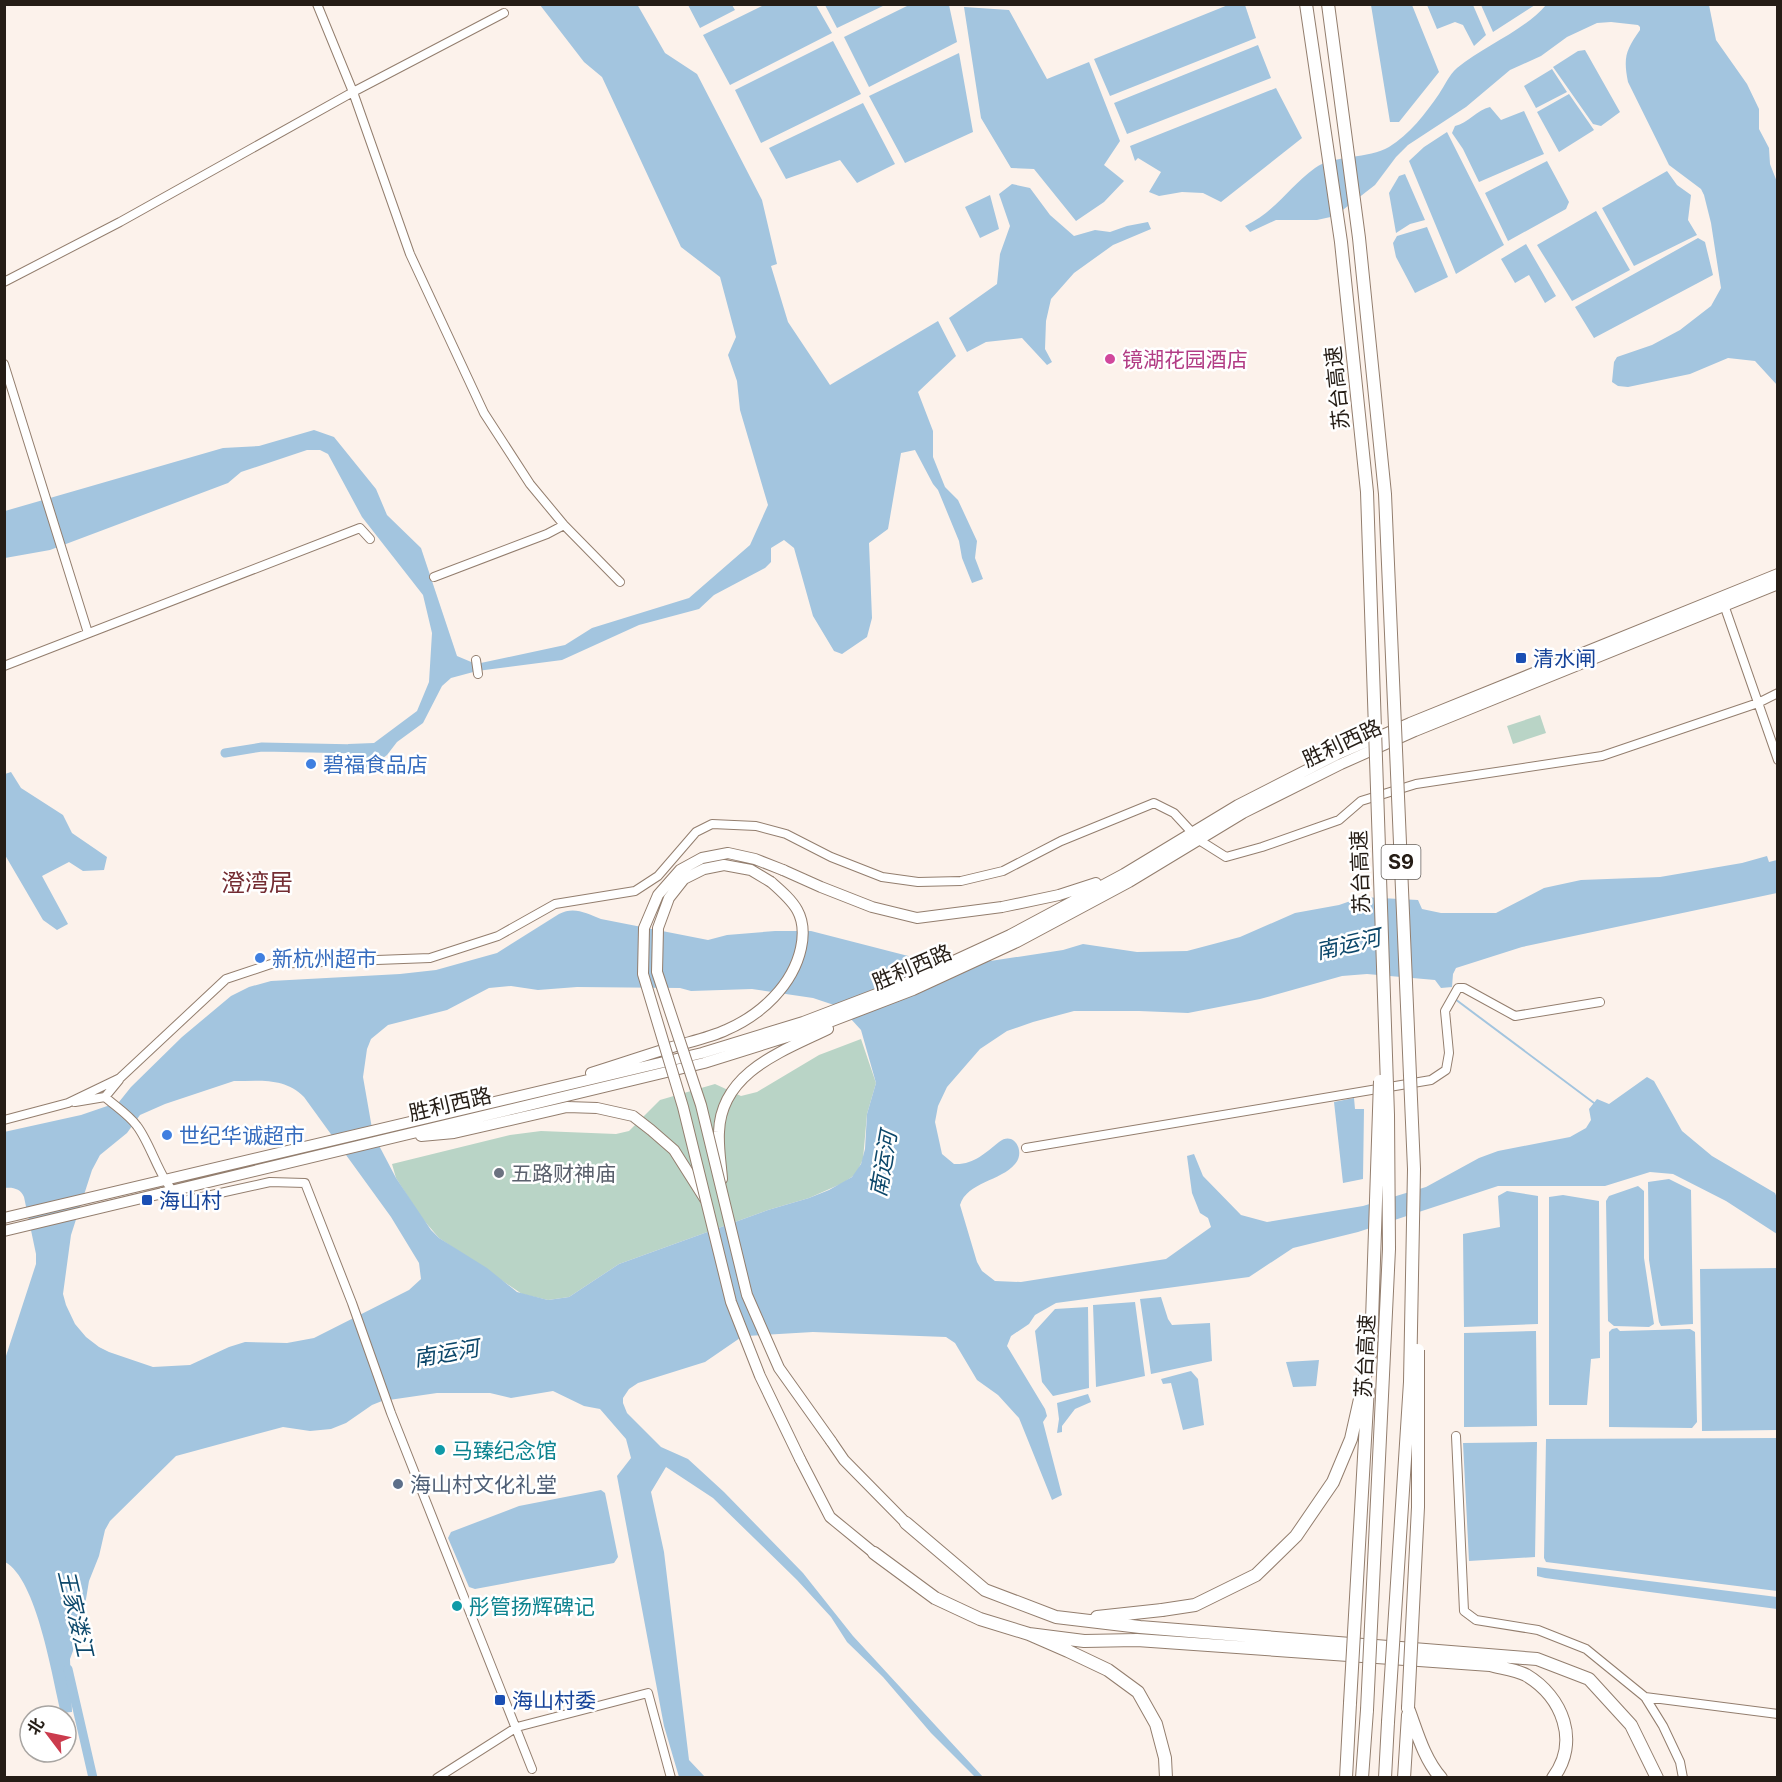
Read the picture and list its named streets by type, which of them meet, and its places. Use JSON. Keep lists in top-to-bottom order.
{
  "streets": {
    "highway": ["苏台高速", "S9"],
    "main road": ["胜利西路"]
  },
  "districts": ["澄湾居"],
  "water": ["南运河", "王家溇江"],
  "places": {
    "other": [
      "镜湖花园酒店",
      "碧福食品店",
      "新杭州超市",
      "世纪华诚超市",
      "五路财神庙",
      "马臻纪念馆",
      "海山村文化礼堂",
      "彤管扬辉碑记"
    ],
    "transit": ["清水闸", "海山村", "海山村委"]
  },
  "north": "top left"
}
